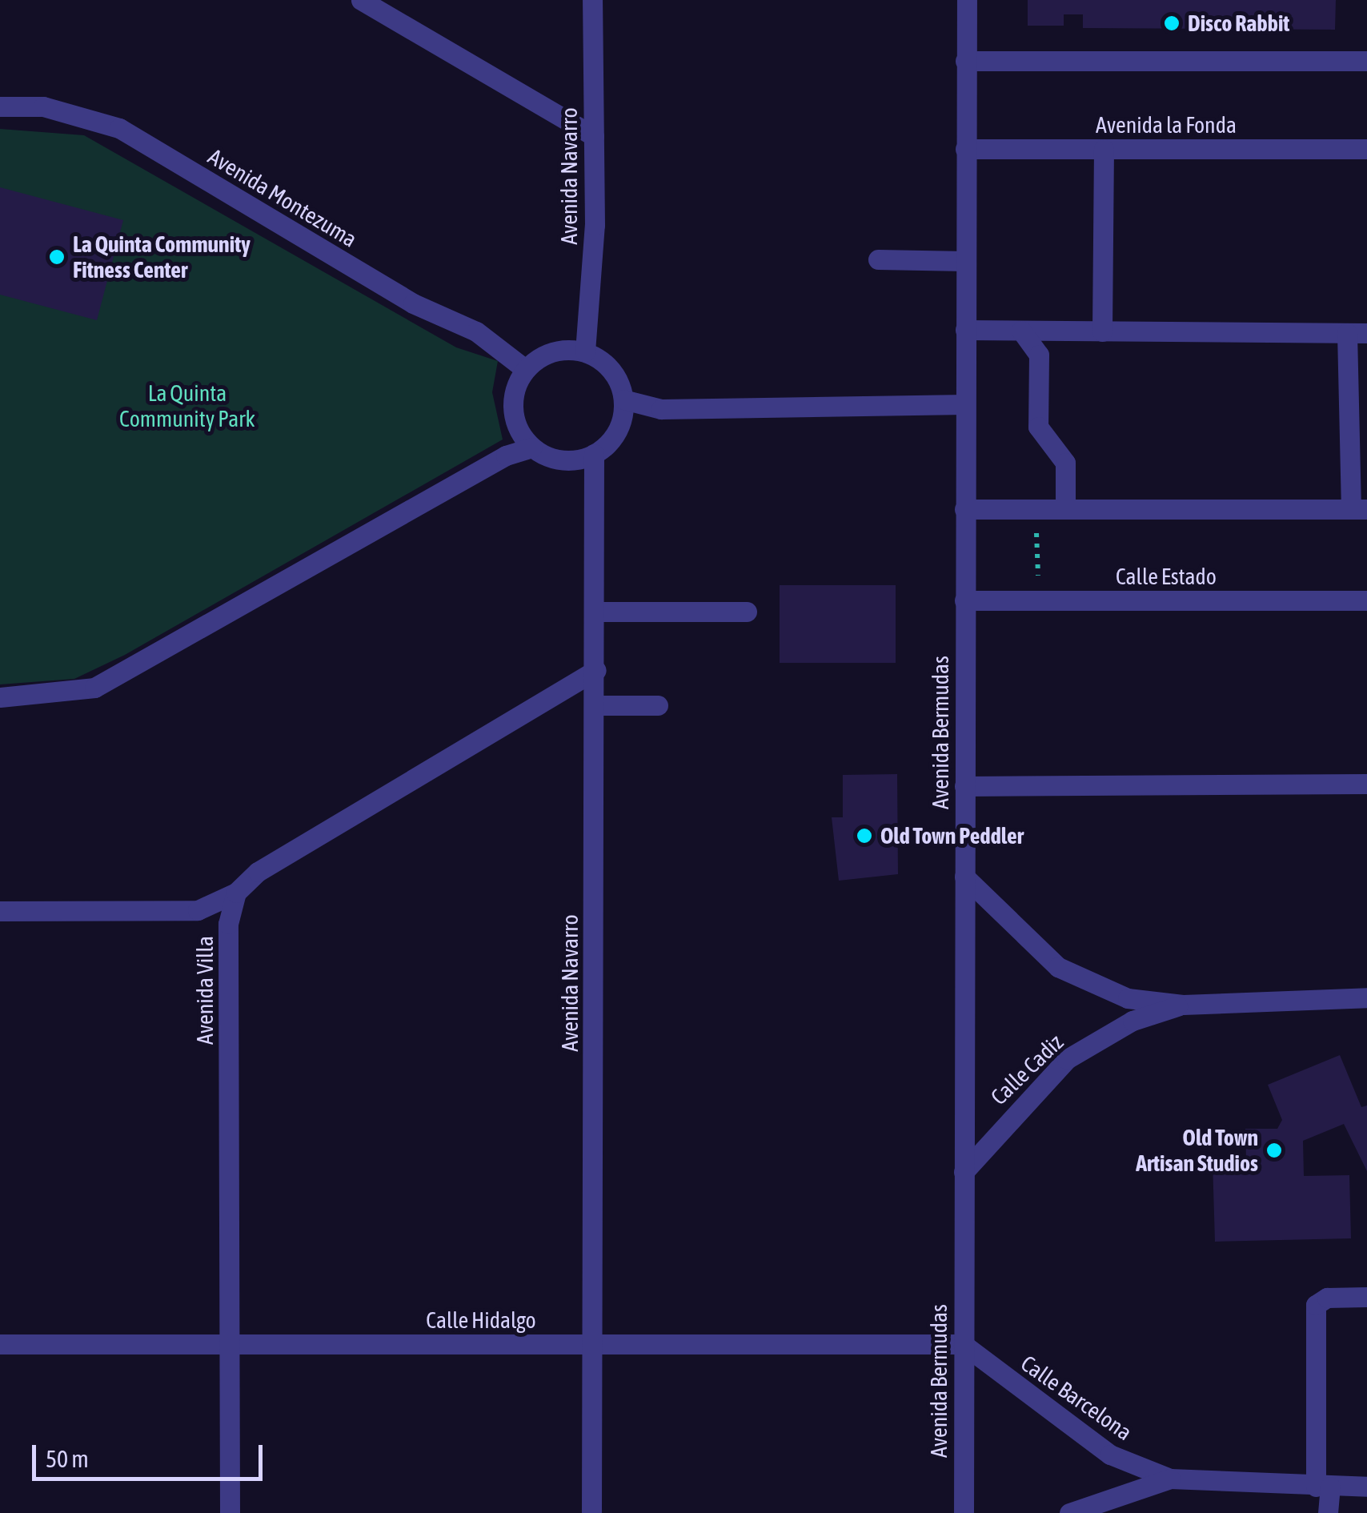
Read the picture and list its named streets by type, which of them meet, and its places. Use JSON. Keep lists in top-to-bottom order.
{
  "streets": {
    "street": [
      "Avenida la Fonda",
      "Avenida Navarro",
      "Avenida Montezuma",
      "Calle Estado",
      "Avenida Bermudas",
      "Avenida Villa",
      "Calle Cadiz",
      "Calle Hidalgo",
      "Calle Barcelona"
    ]
  },
  "crossings": [
    ["Avenida la Fonda", "Avenida Bermudas"],
    ["Avenida Navarro", "Avenida Montezuma"],
    ["Avenida Navarro", "Calle Hidalgo"],
    ["Calle Estado", "Avenida Bermudas"],
    ["Avenida Bermudas", "Calle Cadiz"],
    ["Avenida Bermudas", "Calle Hidalgo"],
    ["Avenida Bermudas", "Calle Barcelona"],
    ["Avenida Villa", "Calle Hidalgo"],
    ["Calle Hidalgo", "Calle Barcelona"]
  ],
  "parks": ["La Quinta Community Park"],
  "places": [
    "Disco Rabbit",
    "La Quinta Community Fitness Center",
    "Old Town Peddler",
    "Old Town Artisan Studios"
  ],
  "scale_bar": "50 m"
}
